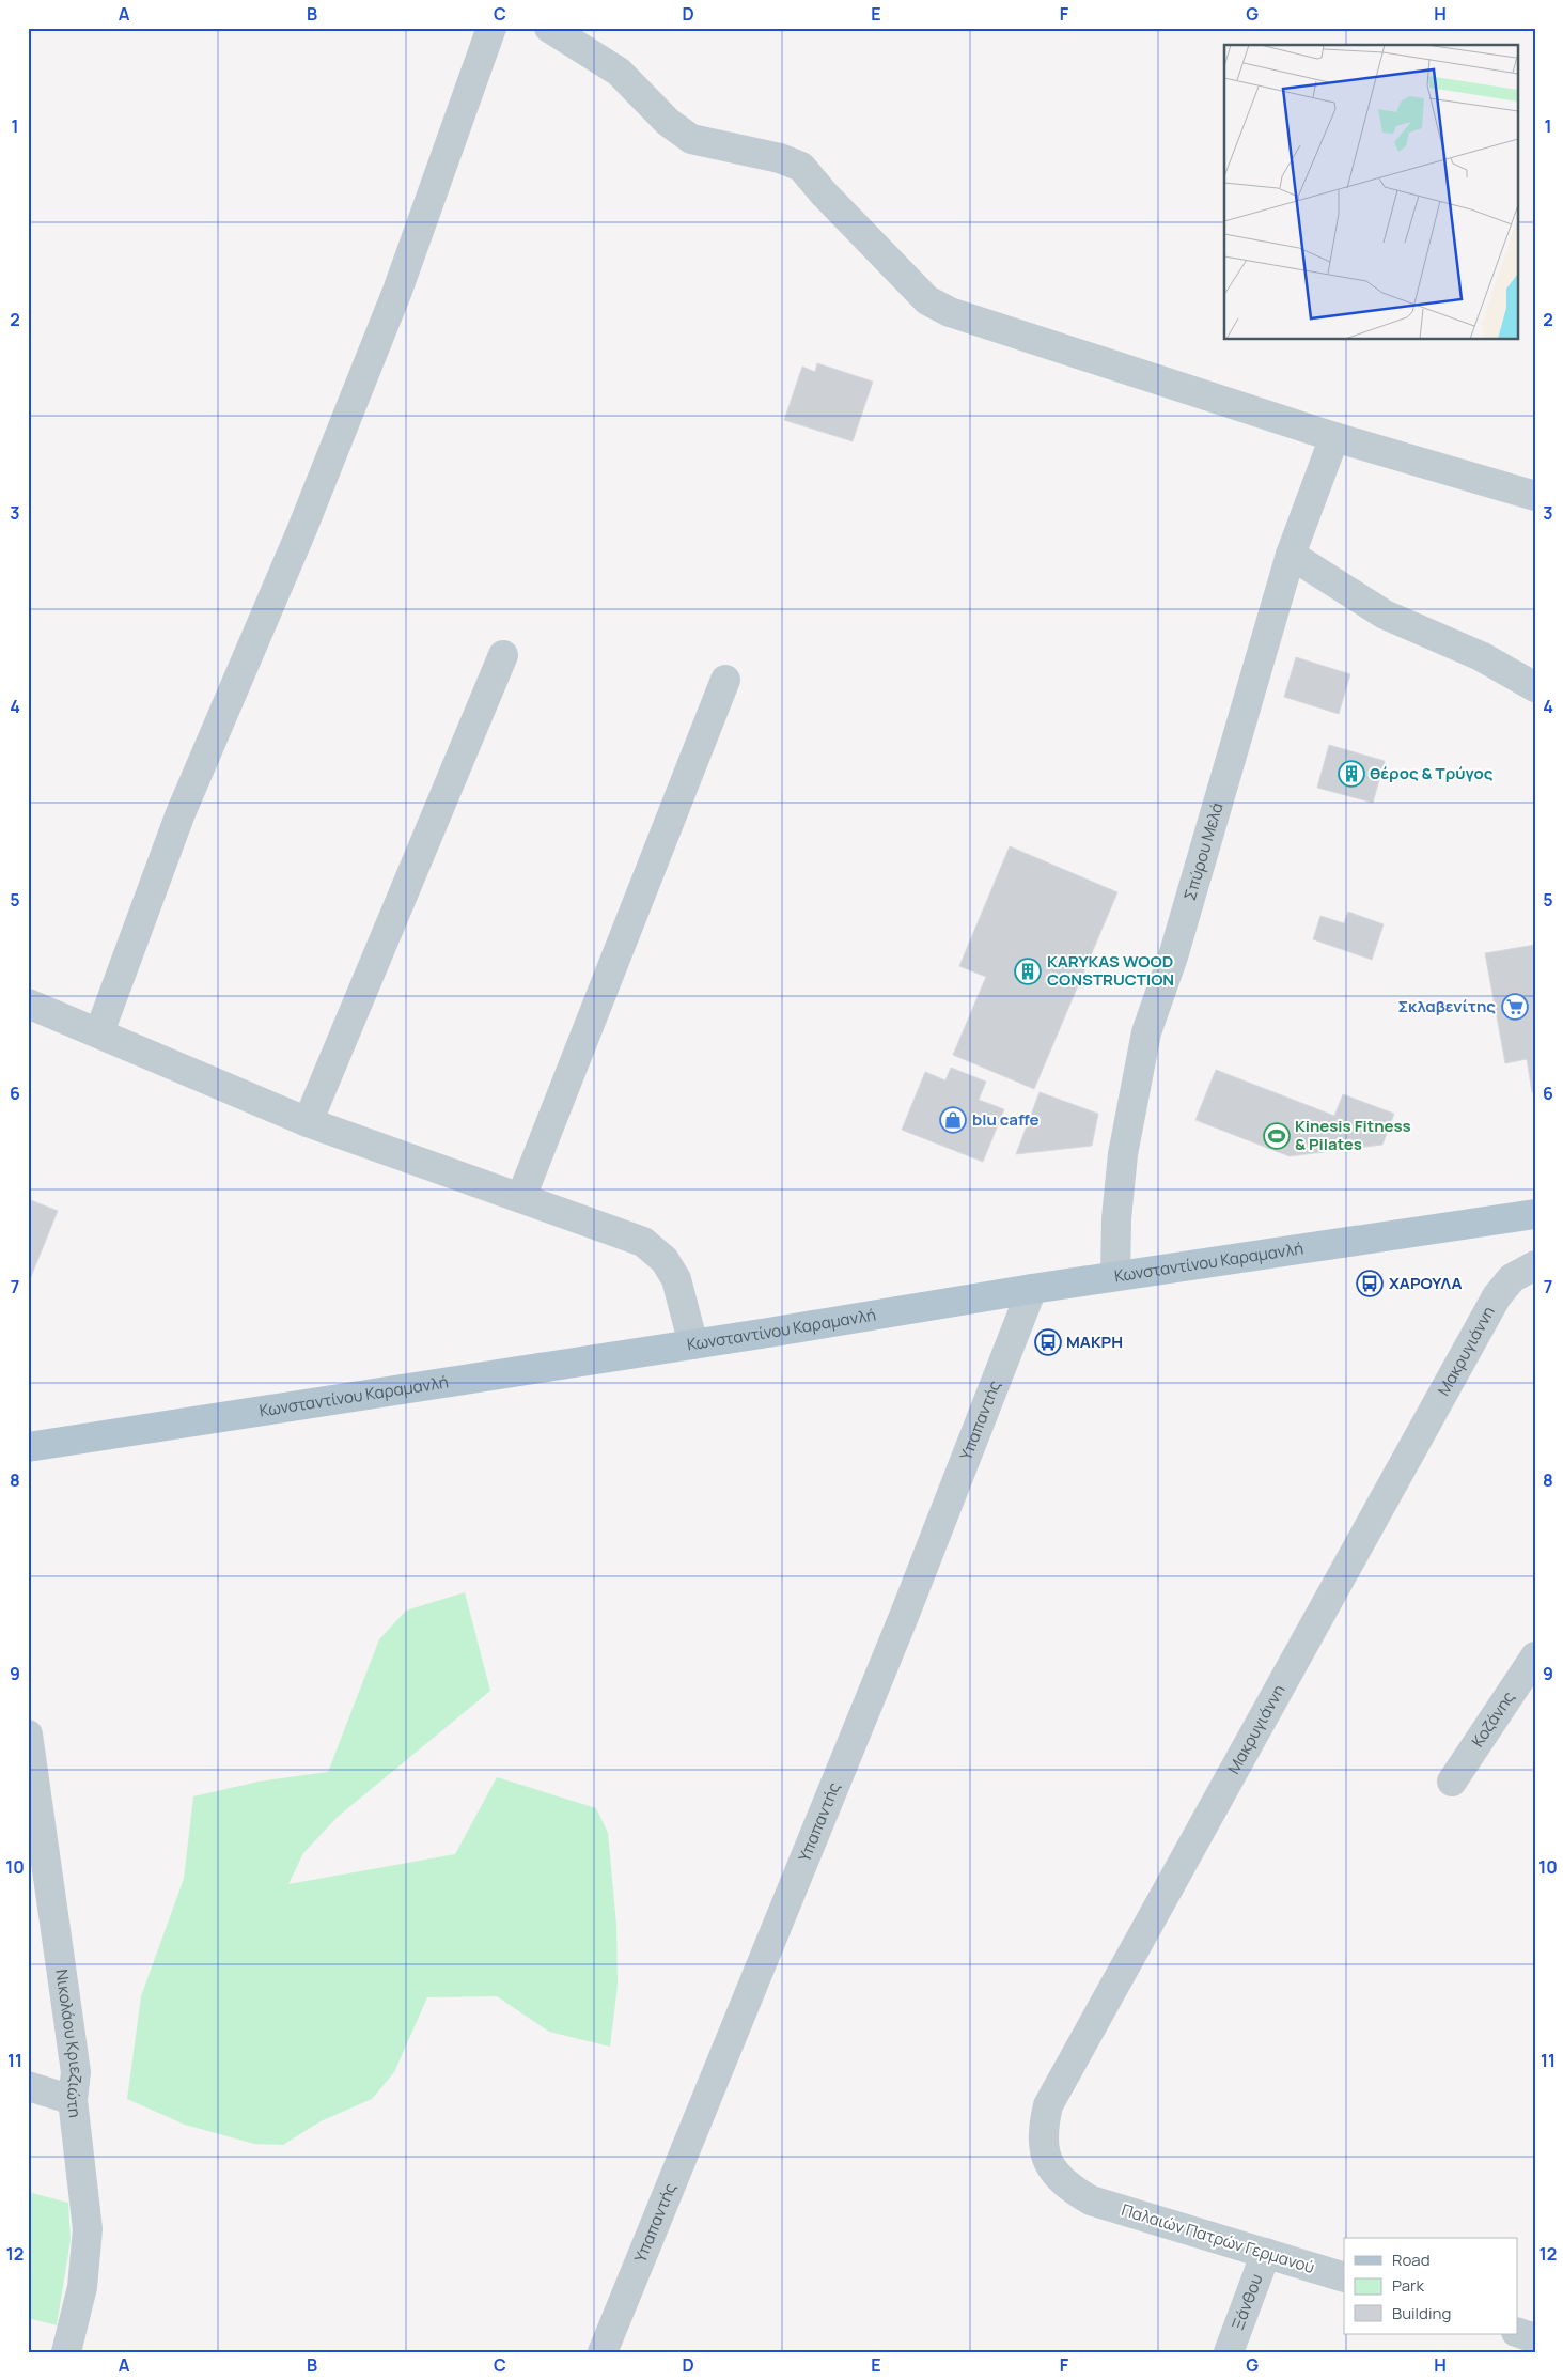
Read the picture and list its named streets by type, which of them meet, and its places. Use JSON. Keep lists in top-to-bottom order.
{
  "streets": {
    "main road": ["Κωνσταντίνου Καραμανλή"],
    "street": [
      "Σπύρου Μελά",
      "Μακρυγιάννη",
      "Υπαπαντής",
      "Κοζάνης",
      "Νικολάου Κριεζιώτη",
      "Παλαιών Πατρών Γερμανού",
      "Ξάνθου"
    ]
  },
  "crossings": [
    ["Σπύρου Μελά", "Κωνσταντίνου Καραμανλή"],
    ["Κωνσταντίνου Καραμανλή", "Υπαπαντής"],
    ["Μακρυγιάννη", "Παλαιών Πατρών Γερμανού"],
    ["Παλαιών Πατρών Γερμανού", "Ξάνθου"]
  ],
  "places": {
    "building": ["θέρος & Τρύγος", "KARYKAS WOOD CONSTRUCTION"],
    "supermarket": ["Σκλαβενίτης"],
    "shop": ["blu caffe"],
    "sports": ["Kinesis Fitness & Pilates"],
    "bus stop": ["ΧΑΡΟΥΛΑ", "ΜΑΚΡΗ"]
  },
  "legend": ["Road", "Park", "Building"],
  "grid": {
    "columns": [
      "A",
      "B",
      "C",
      "D",
      "E",
      "F",
      "G",
      "H"
    ],
    "rows": [
      "1",
      "2",
      "3",
      "4",
      "5",
      "6",
      "7",
      "8",
      "9",
      "10",
      "11",
      "12"
    ]
  }
}
